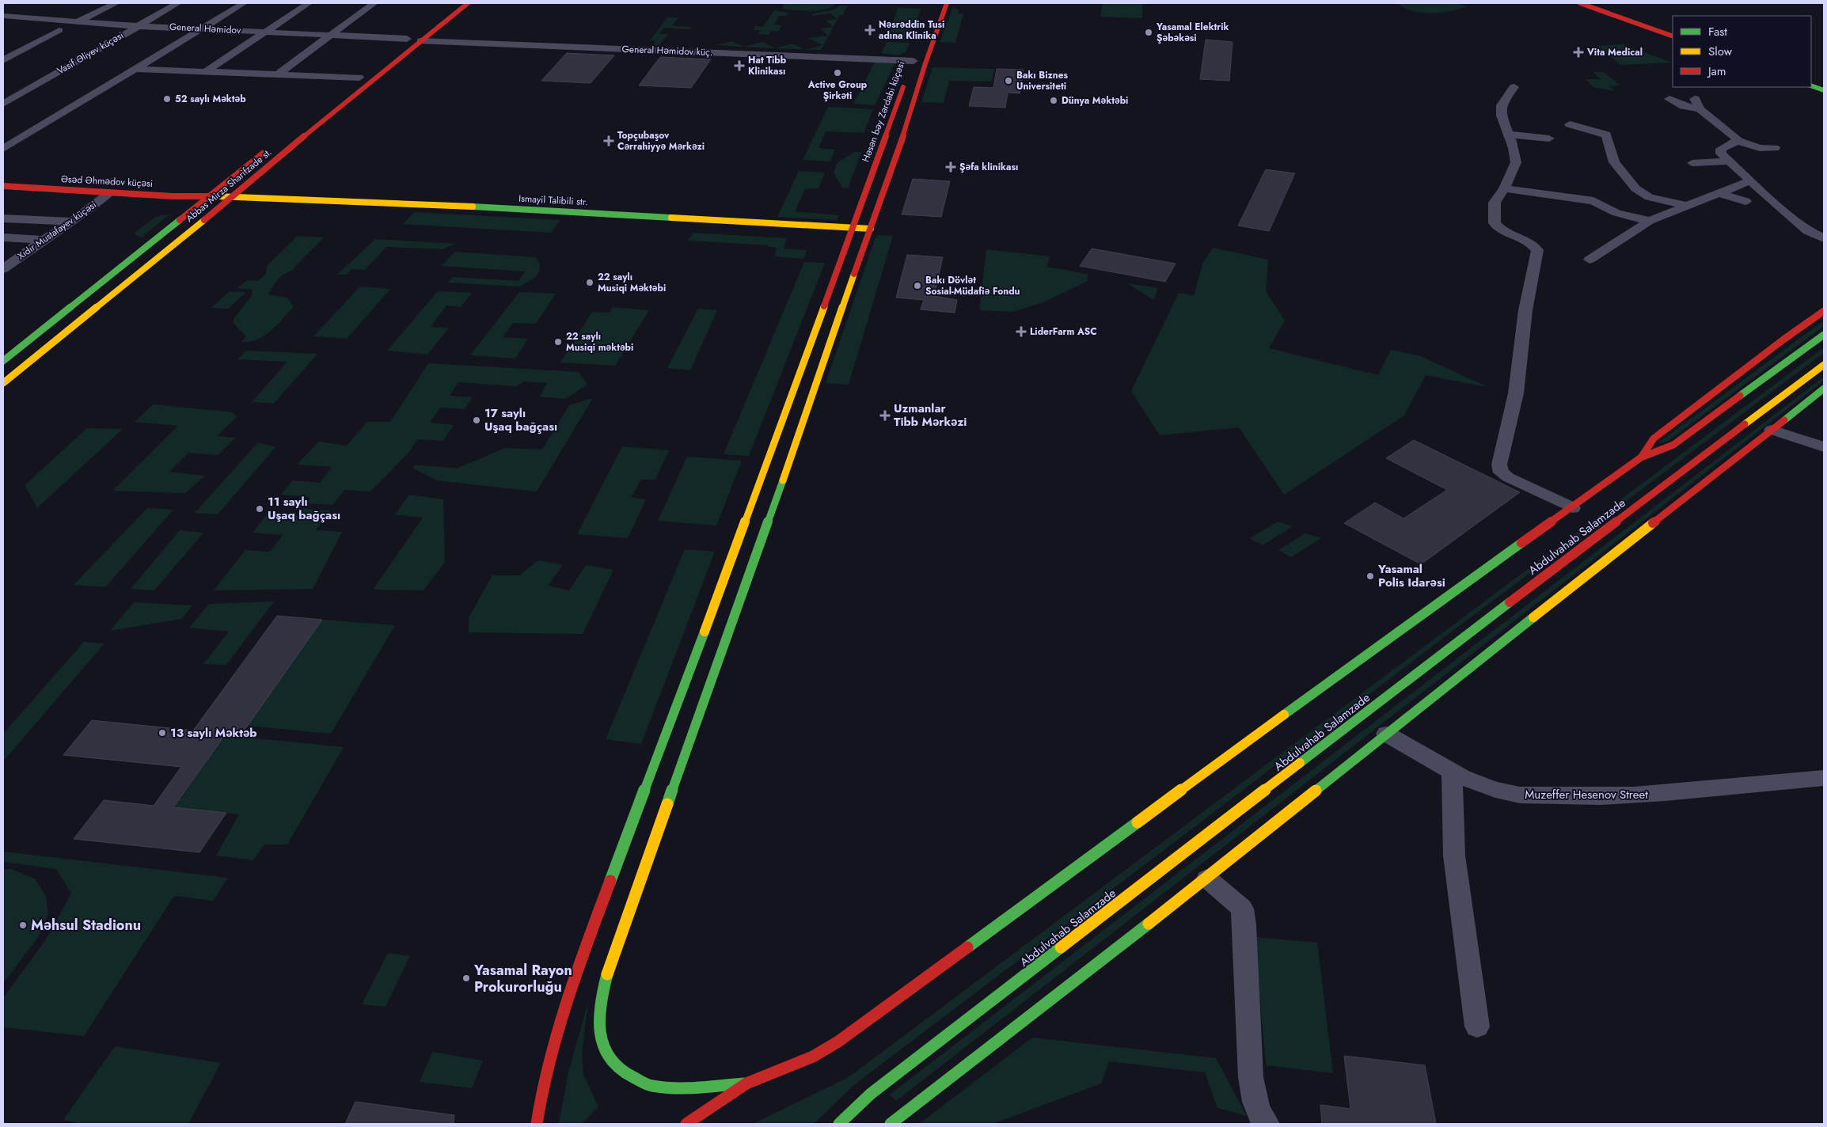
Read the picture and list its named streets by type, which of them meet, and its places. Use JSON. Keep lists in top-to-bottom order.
{
  "streets": {
    "main road": [
      "Həsən bəy Zərdabi küçəsi",
      "Əsəd Əhmədov küçəsi",
      "Abbas Mirza Sharifzade st.",
      "Ismayil Talibili str.",
      "Abdulvahab Salamzade"
    ],
    "street": [
      "General Həmidov",
      "General Həmidov küç.",
      "Vasif Əliyev küçəsi",
      "Xıdır Mustafayev küçəsi",
      "Muzеffеr Hеsеnov Street"
    ]
  },
  "crossings": [
    ["General Həmidov", "Vasif Əliyev küçəsi"],
    ["General Həmidov küç.", "Həsən bəy Zərdabi küçəsi"],
    ["General Həmidov küç.", "Abbas Mirza Sharifzade st."],
    ["Həsən bəy Zərdabi küçəsi", "Ismayil Talibili str."],
    ["Əsəd Əhmədov küçəsi", "Abbas Mirza Sharifzade st."],
    ["Əsəd Əhmədov küçəsi", "Ismayil Talibili str."],
    ["Əsəd Əhmədov küçəsi", "Xıdır Mustafayev küçəsi"],
    ["Abbas Mirza Sharifzade st.", "Ismayil Talibili str."]
  ],
  "places": {
    "health": [
      "Nəsrəddin Tusi adına Klinika",
      "Vita Medical",
      "Hat Tibb Klinikası",
      "Topçubaşov Cərrahiyyə Mərkəzi",
      "Şəfa klinikası",
      "LiderFarm ASC",
      "Uzmanlar Tibb Mərkəzi"
    ],
    "other": [
      "Yasamal Elektrik Şəbəkəsi",
      "Active Group Şirkəti",
      "Bakı Biznes Universiteti",
      "52 saylı Məktəb",
      "Dünya Məktəbi",
      "22 saylı Musiqi Məktəbi",
      "Bakı Dövlət Sosial-Müdafiə Fondu",
      "22 saylı Musiqi məktəbi",
      "17 saylı Uşaq bağçası",
      "11 saylı Uşaq bağçası",
      "Yasamal Polis Idarəsi",
      "13 saylı Məktəb",
      "Məhsul Stadionu",
      "Yasamal Rayon Prokurorluğu"
    ]
  },
  "legend": ["Fast", "Slow", "Jam"]
}
